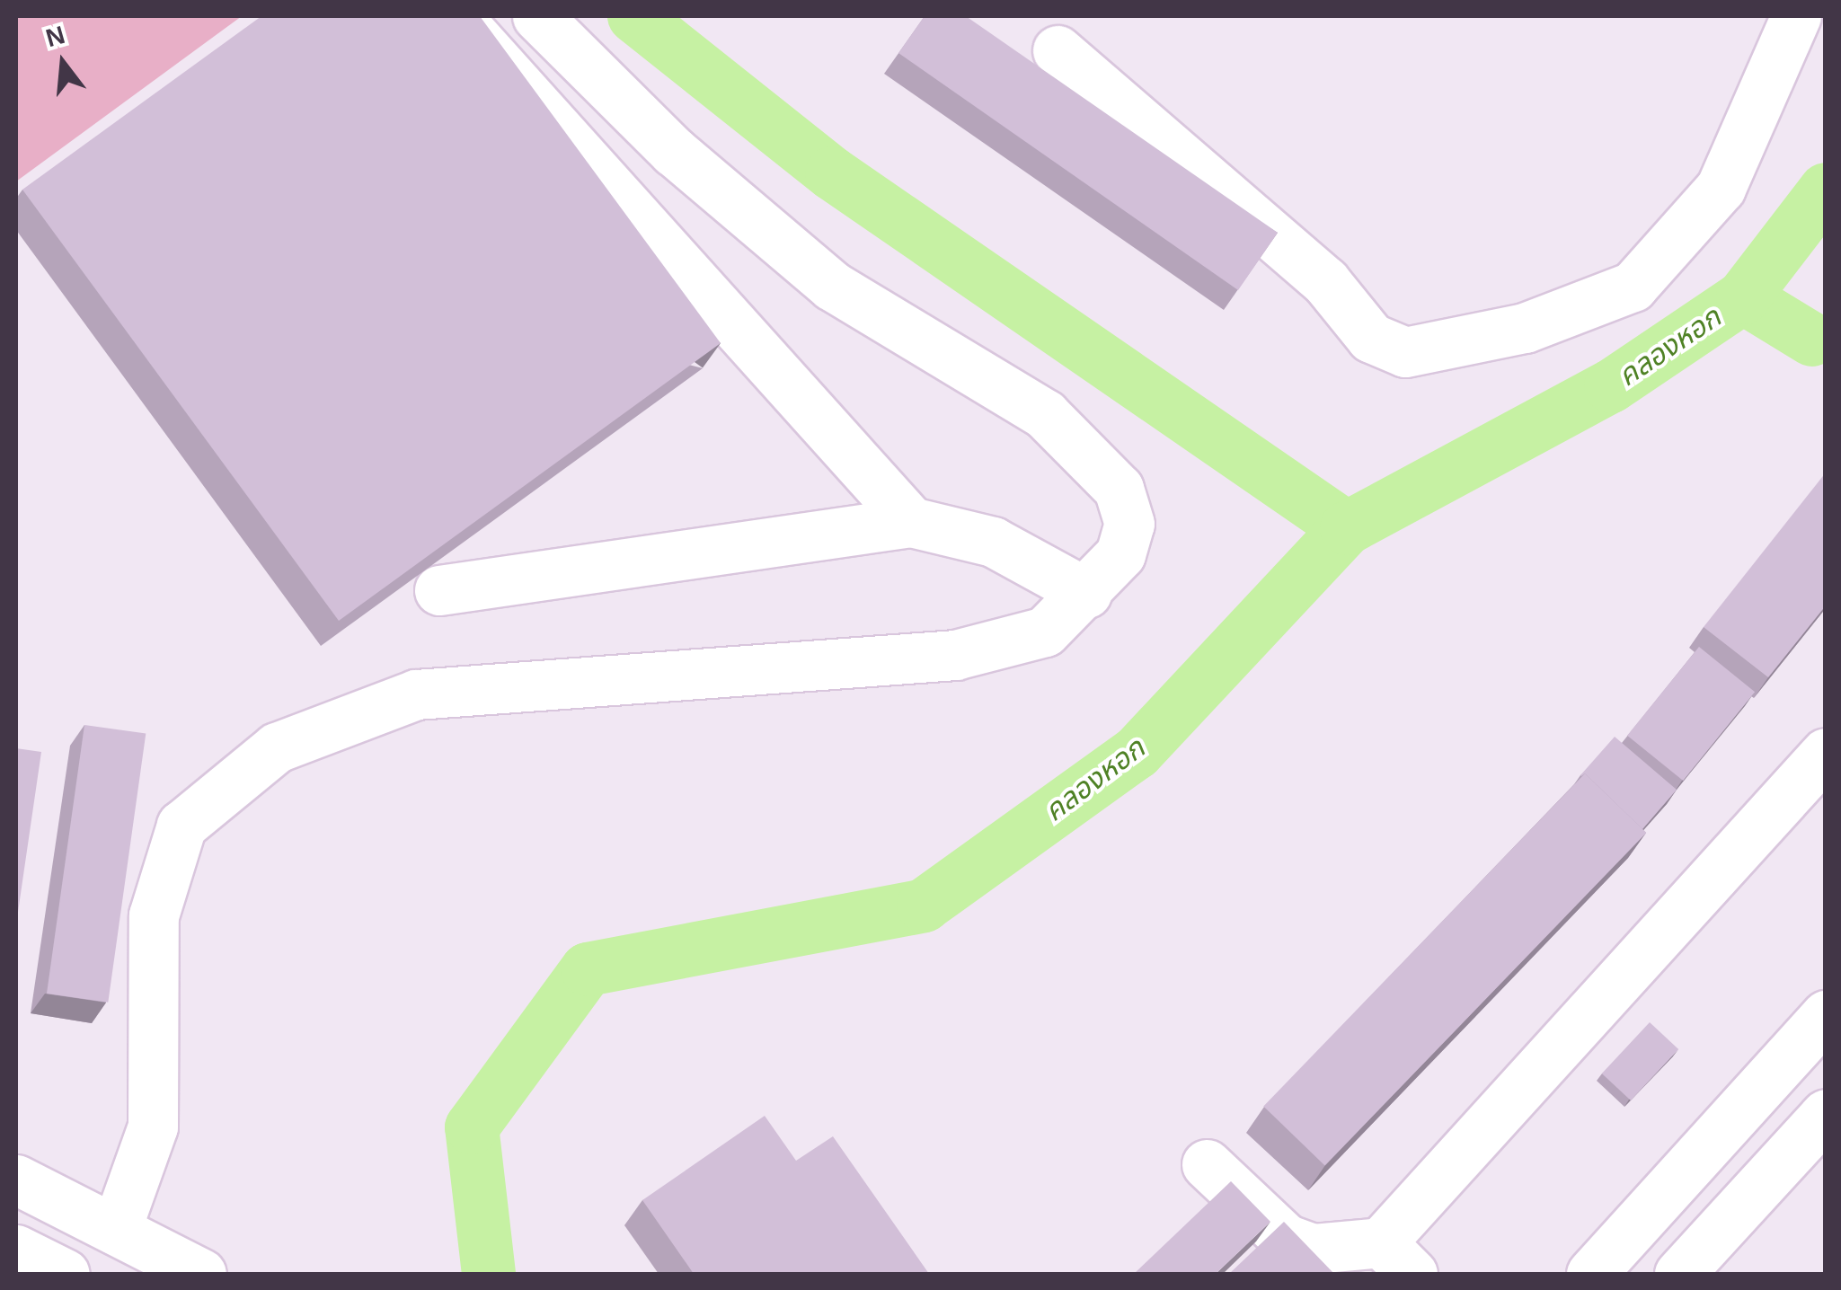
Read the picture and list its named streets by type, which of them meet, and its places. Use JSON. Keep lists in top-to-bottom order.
{
  "water": ["คลองหอก"],
  "north": "top"
}
